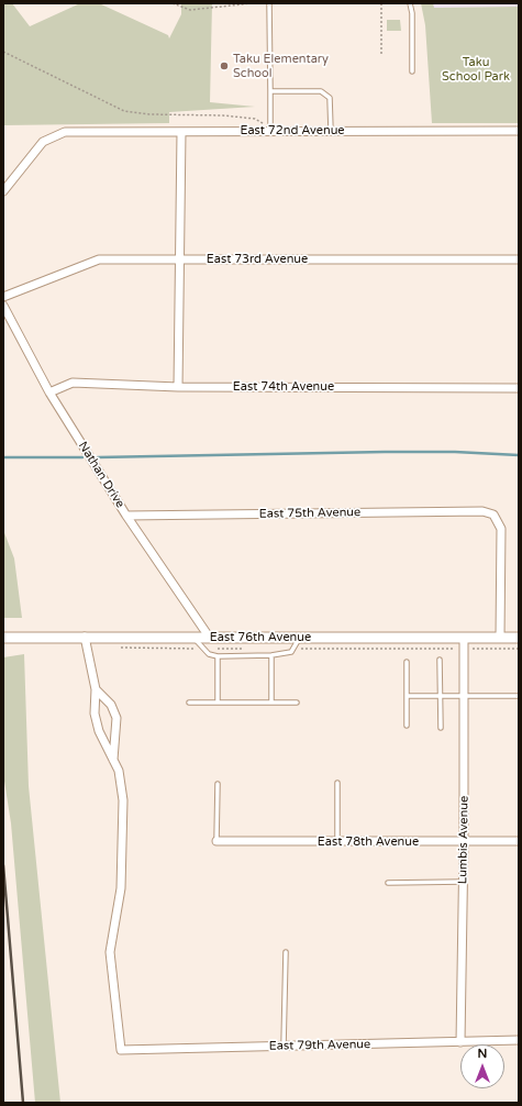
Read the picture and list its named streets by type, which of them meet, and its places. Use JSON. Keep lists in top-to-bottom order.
{
  "streets": {
    "street": [
      "East 72nd Avenue",
      "East 73rd Avenue",
      "East 74th Avenue",
      "Nathan Drive",
      "East 75th Avenue",
      "East 76th Avenue",
      "Lumbis Avenue",
      "East 78th Avenue",
      "East 79th Avenue"
    ]
  },
  "crossings": [
    ["East 74th Avenue", "Nathan Drive"],
    ["Nathan Drive", "East 75th Avenue"],
    ["Nathan Drive", "East 76th Avenue"],
    ["East 75th Avenue", "East 76th Avenue"],
    ["East 76th Avenue", "Lumbis Avenue"],
    ["Lumbis Avenue", "East 78th Avenue"],
    ["Lumbis Avenue", "East 79th Avenue"]
  ],
  "parks": ["Taku School Park"],
  "places": ["Taku Elementary School"],
  "north": "top"
}
